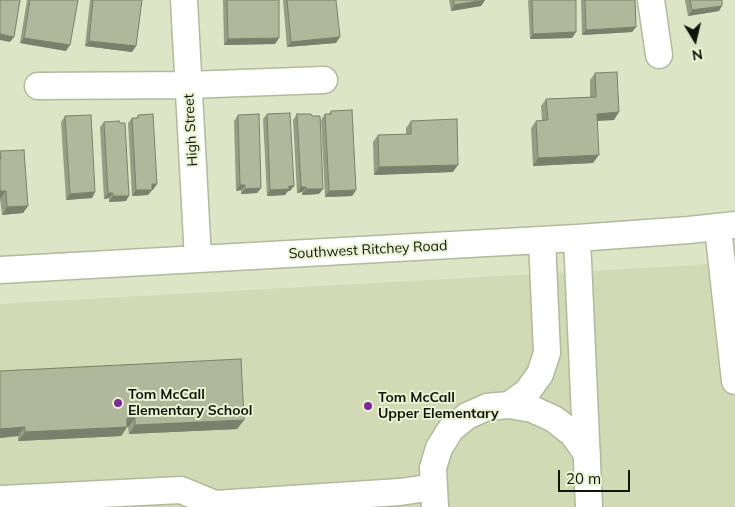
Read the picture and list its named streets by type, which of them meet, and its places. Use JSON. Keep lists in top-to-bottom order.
{
  "streets": {
    "street": ["High Street", "Southwest Ritchey Road"]
  },
  "crossings": [
    ["High Street", "Southwest Ritchey Road"]
  ],
  "places": ["Tom McCall Elementary School", "Tom McCall Upper Elementary"],
  "scale_bar": "20 m",
  "north": "bottom"
}
